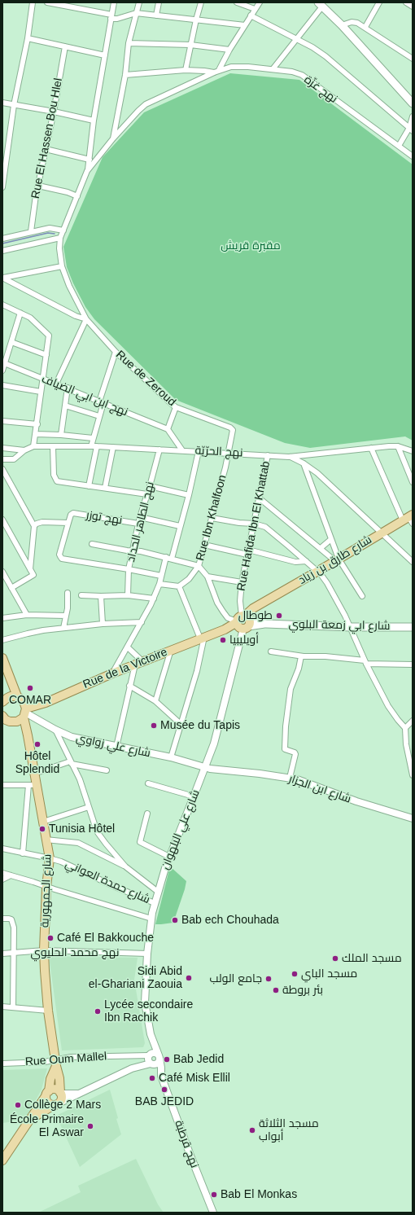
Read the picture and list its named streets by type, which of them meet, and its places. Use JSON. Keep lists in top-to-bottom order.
{
  "streets": {
    "main road": [
      "شارع طارق بن زياد",
      "شارع ابي زمعة البلوي",
      "Rue de la Victoire",
      "شارع الجمهورية"
    ],
    "street": [
      "نهج غزّة",
      "Rue El Hassen Bou Hlel",
      "Rue de Zeroud",
      "نهج ابن ابي الضياف",
      "نهج الحرّيّة",
      "نهج توزر",
      "Rue Ibn Khalfoon",
      "نهج الطاهر الحداد",
      "Rue Hafida Ibn El Khattab",
      "شارع علي زواوي",
      "شارع ابن الجزار",
      "شارع علي البلهوان",
      "شارع حمدة العواني",
      "نهج محمد الحليوي",
      "Rue Oum Mallel",
      "نهج قرطبة"
    ]
  },
  "crossings": [
    ["Rue de Zeroud", "Rue Ibn Khalfoon"],
    ["نهج الحرّيّة", "Rue Ibn Khalfoon"],
    ["نهج الحرّيّة", "نهج الطاهر الحداد"],
    ["نهج الحرّيّة", "Rue Hafida Ibn El Khattab"],
    ["نهج توزر", "نهج الطاهر الحداد"],
    ["Rue Hafida Ibn El Khattab", "شارع طارق بن زياد"],
    ["Rue Hafida Ibn El Khattab", "شارع ابي زمعة البلوي"],
    ["Rue Hafida Ibn El Khattab", "Rue de la Victoire"],
    ["Rue Hafida Ibn El Khattab", "شارع علي البلهوان"],
    ["شارع طارق بن زياد", "شارع ابي زمعة البلوي"],
    ["شارع طارق بن زياد", "Rue de la Victoire"],
    ["شارع طارق بن زياد", "شارع علي البلهوان"],
    ["شارع ابي زمعة البلوي", "Rue de la Victoire"],
    ["شارع ابي زمعة البلوي", "شارع علي البلهوان"],
    ["Rue de la Victoire", "شارع علي زواوي"],
    ["Rue de la Victoire", "شارع علي البلهوان"],
    ["Rue de la Victoire", "شارع الجمهورية"],
    ["شارع علي زواوي", "شارع ابن الجزار"],
    ["شارع علي زواوي", "شارع علي البلهوان"],
    ["شارع علي زواوي", "شارع الجمهورية"],
    ["شارع ابن الجزار", "شارع علي البلهوان"],
    ["شارع علي البلهوان", "شارع حمدة العواني"],
    ["شارع علي البلهوان", "نهج محمد الحليوي"],
    ["شارع حمدة العواني", "شارع الجمهورية"],
    ["شارع الجمهورية", "نهج محمد الحليوي"],
    ["شارع الجمهورية", "Rue Oum Mallel"]
  ],
  "parks": ["مقبرة قريش"],
  "places": [
    "طوطال",
    "أويليبيا",
    "COMAR",
    "Musée du Tapis",
    "Hôtel Splendid",
    "Tunisia Hôtel",
    "Bab ech Chouhada",
    "Café El Bakkouche",
    "مسجد الملك",
    "مسجد الباي",
    "Sidi Abid el-Ghariani Zaouia",
    "جامع الولب",
    "بئر بروطة",
    "Lycée secondaire Ibn Rachik",
    "Bab Jedid",
    "Café Misk Ellil",
    "BAB JEDID",
    "Collège 2 Mars",
    "École Primaire El Aswar",
    "مسجد الثلاثة أبواب",
    "Bab El Monkas"
  ]
}
